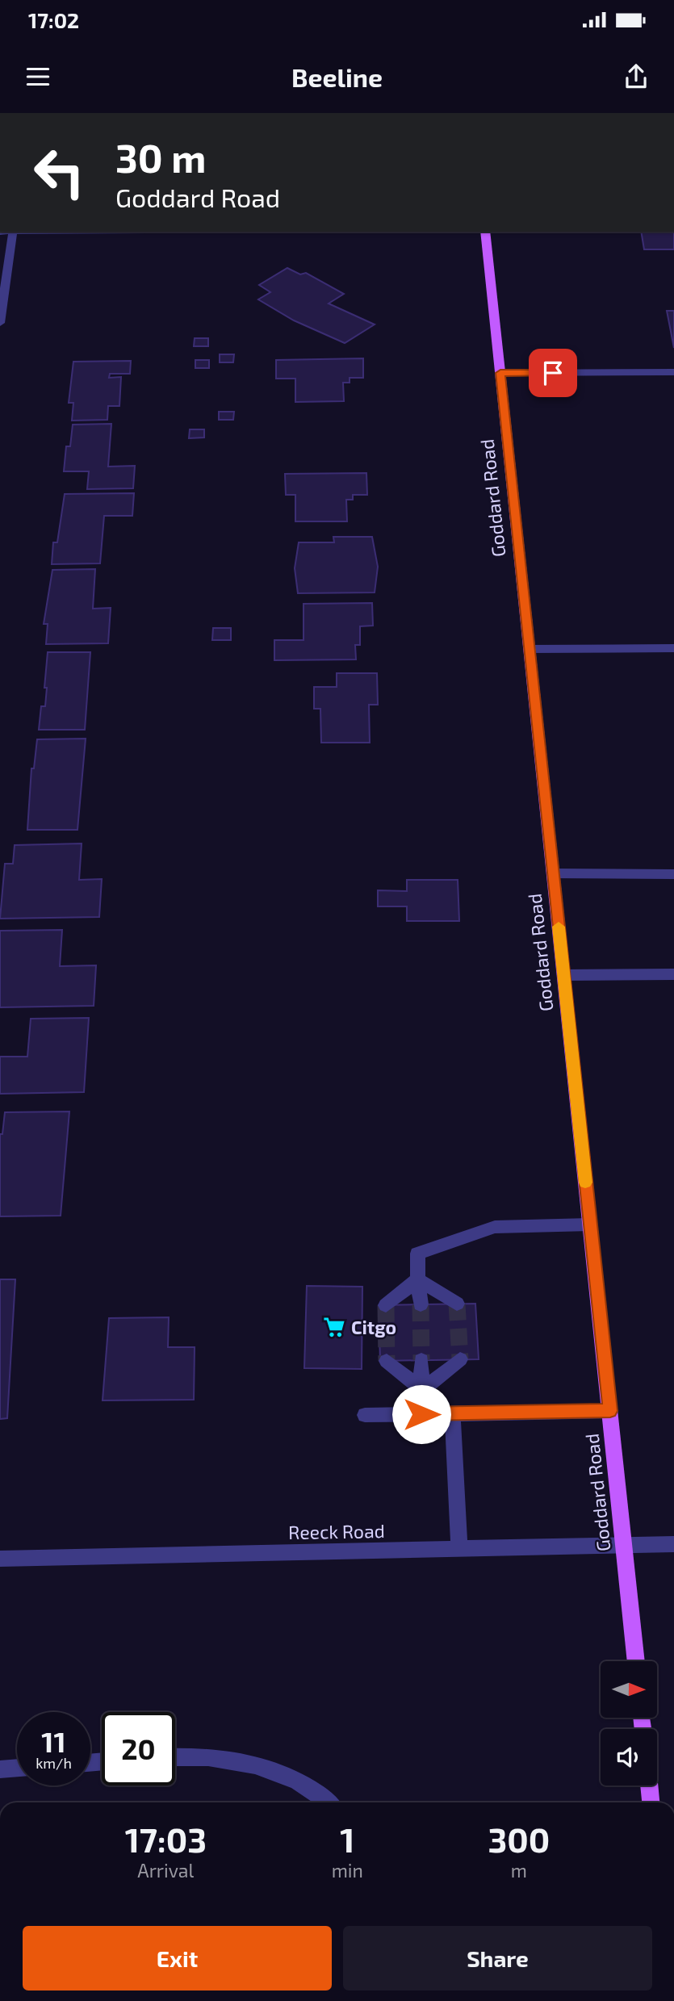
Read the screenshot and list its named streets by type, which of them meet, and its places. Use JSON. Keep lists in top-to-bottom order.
{
  "streets": {
    "main road": ["Goddard Road"],
    "street": ["Reeck Road"]
  },
  "crossings": [
    ["Goddard Road", "Reeck Road"]
  ],
  "places": {
    "supermarket": ["Citgo"]
  },
  "north": "right",
  "page": {
    "status": "17:02",
    "header": "Beeline",
    "turn": ["30 m", "Goddard Road"],
    "speed": "11 km/h",
    "limit": "20",
    "eta": [
      "17:03",
      "Arrival",
      "1",
      "min",
      "300",
      "m"
    ],
    "buttons": ["Exit", "Share"]
  }
}
